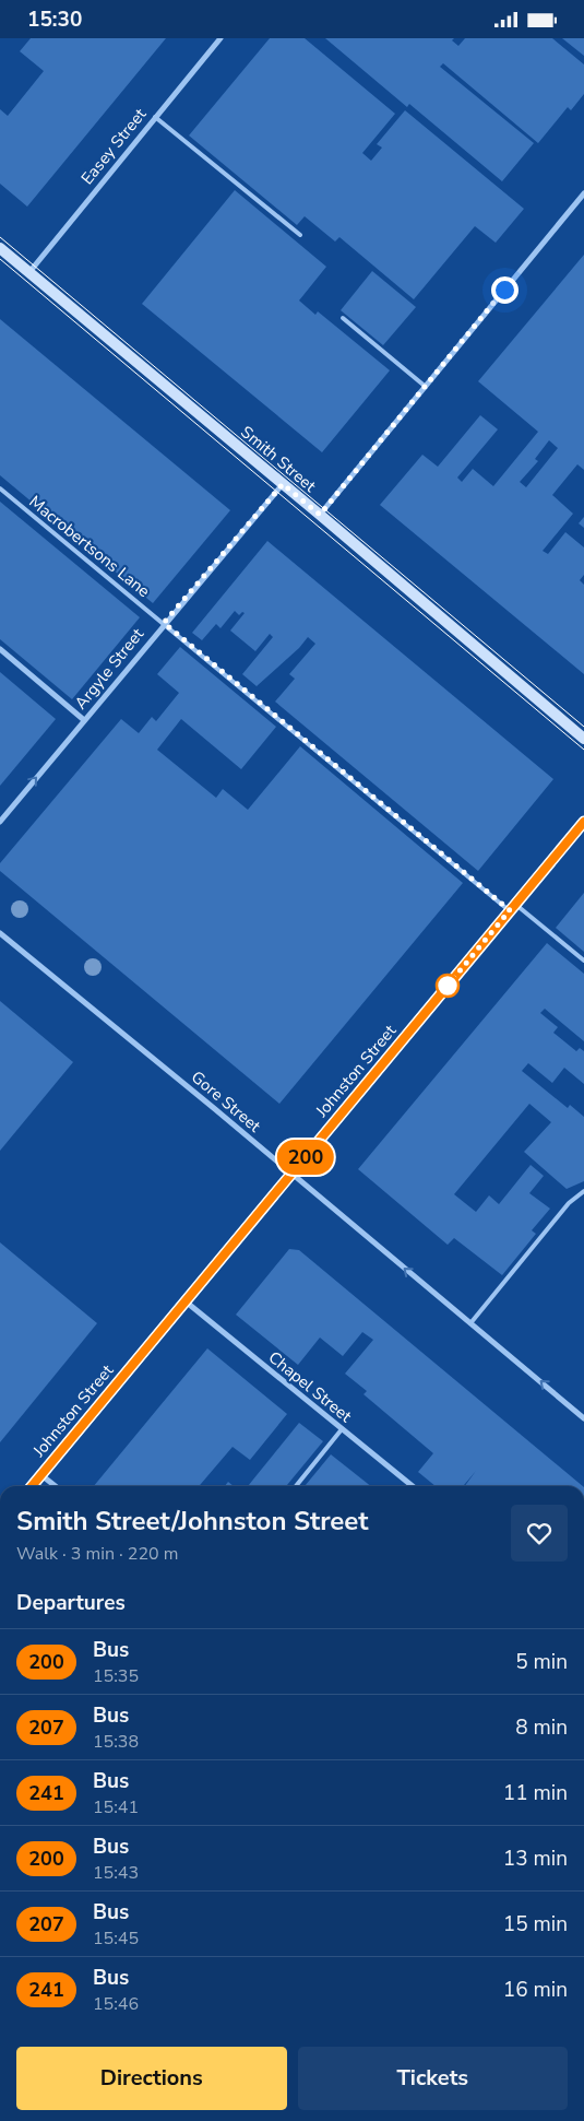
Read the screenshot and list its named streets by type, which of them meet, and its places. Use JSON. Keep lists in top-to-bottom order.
{
  "streets": {
    "main road": ["Smith Street", "Johnston Street"],
    "street": [
      "Easey Street",
      "Argyle Street",
      "Gore Street",
      "Chapel Street"
    ],
    "lane": ["Macrobertsons Lane"]
  },
  "crossings": [
    ["Easey Street", "Smith Street"],
    ["Smith Street", "Argyle Street"],
    ["Macrobertsons Lane", "Argyle Street"],
    ["Macrobertsons Lane", "Johnston Street"],
    ["Johnston Street", "Gore Street"],
    ["Johnston Street", "Chapel Street"]
  ],
  "one_way": ["Gore Street"],
  "lines": ["bus line 200"],
  "page": {
    "status": "15:30",
    "on_map": "200",
    "heading": [
      ["Smith Street/Johnston Street", "Walk · 3 min · 220 m"],
      "Departures"
    ],
    "list": [
      {
        "mark": "200",
        "name": "Bus",
        "note": "15:35",
        "value": "5 min"
      },
      {
        "mark": "207",
        "name": "Bus",
        "note": "15:38",
        "value": "8 min"
      },
      {
        "mark": "241",
        "name": "Bus",
        "note": "15:41",
        "value": "11 min"
      },
      {
        "mark": "200",
        "name": "Bus",
        "note": "15:43",
        "value": "13 min"
      },
      {
        "mark": "207",
        "name": "Bus",
        "note": "15:45",
        "value": "15 min"
      },
      {
        "mark": "241",
        "name": "Bus",
        "note": "15:46",
        "value": "16 min"
      }
    ],
    "buttons": ["Directions", "Tickets"]
  }
}
